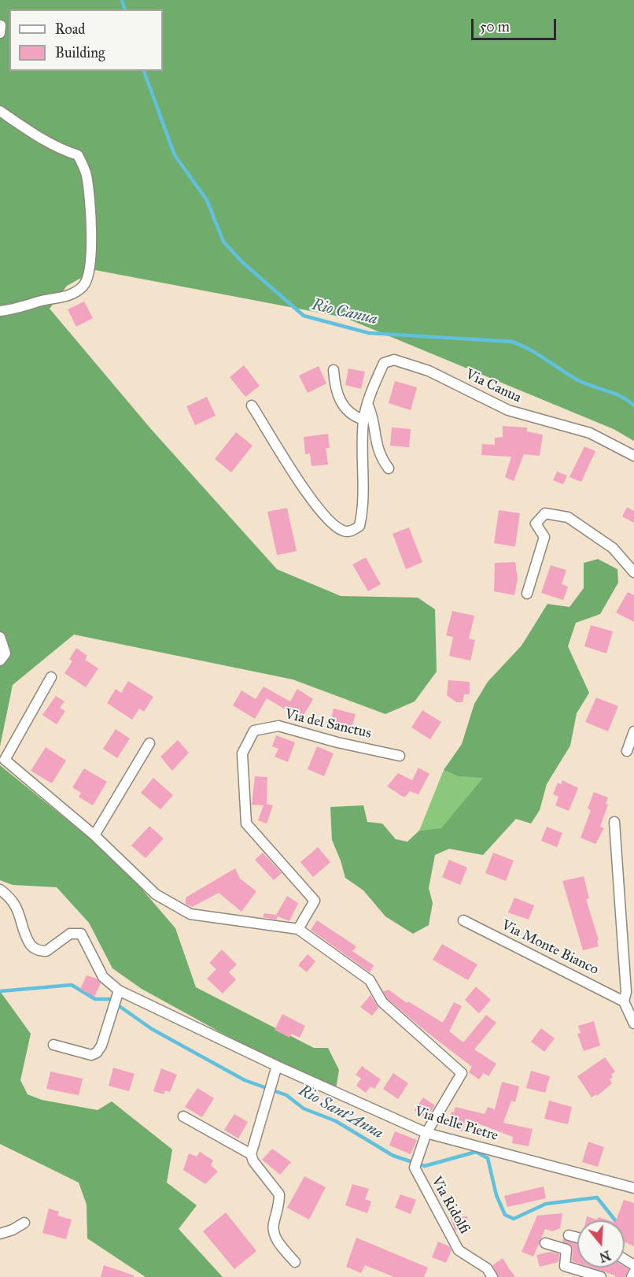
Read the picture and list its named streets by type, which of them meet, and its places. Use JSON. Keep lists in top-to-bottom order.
{
  "streets": {
    "street": [
      "Via Canua",
      "Via del Sanctus",
      "Via Monte Bianco",
      "Via delle Pietre",
      "Via Ridolfi"
    ]
  },
  "crossings": [
    ["Via delle Pietre", "Via Ridolfi"]
  ],
  "water": ["Rio Canua", "Rio Sant'Anna"],
  "legend": ["Road", "Building"],
  "scale_bar": "50 m",
  "north": "bottom"
}
